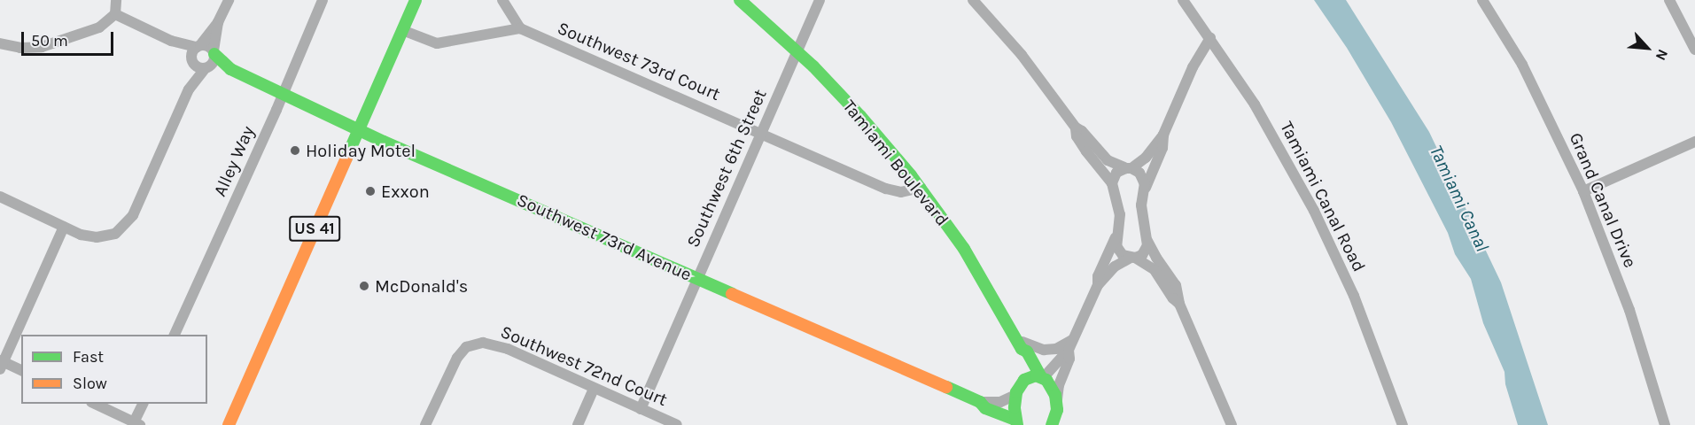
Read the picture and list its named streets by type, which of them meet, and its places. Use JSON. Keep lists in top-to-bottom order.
{
  "streets": {
    "street": [
      "Southwest 73rd Court",
      "Alley Way",
      "Tamiami Boulevard",
      "Southwest 6th Street",
      "Tamiami Canal Road",
      "Grand Canal Drive",
      "US 41",
      "Southwest 73rd Avenue",
      "Southwest 72nd Court"
    ]
  },
  "crossings": [
    ["Southwest 73rd Court", "Tamiami Boulevard"],
    ["Southwest 73rd Court", "Southwest 6th Street"],
    ["Alley Way", "Southwest 73rd Avenue"],
    ["Tamiami Boulevard", "Southwest 6th Street"],
    ["Southwest 6th Street", "Southwest 73rd Avenue"],
    ["Southwest 6th Street", "Southwest 72nd Court"],
    ["US 41", "Southwest 73rd Avenue"]
  ],
  "water": ["Tamiami Canal"],
  "places": ["Holiday Motel", "Exxon", "McDonald's"],
  "legend": ["Fast", "Slow"],
  "scale_bar": "50 m",
  "north": "bottom right"
}
